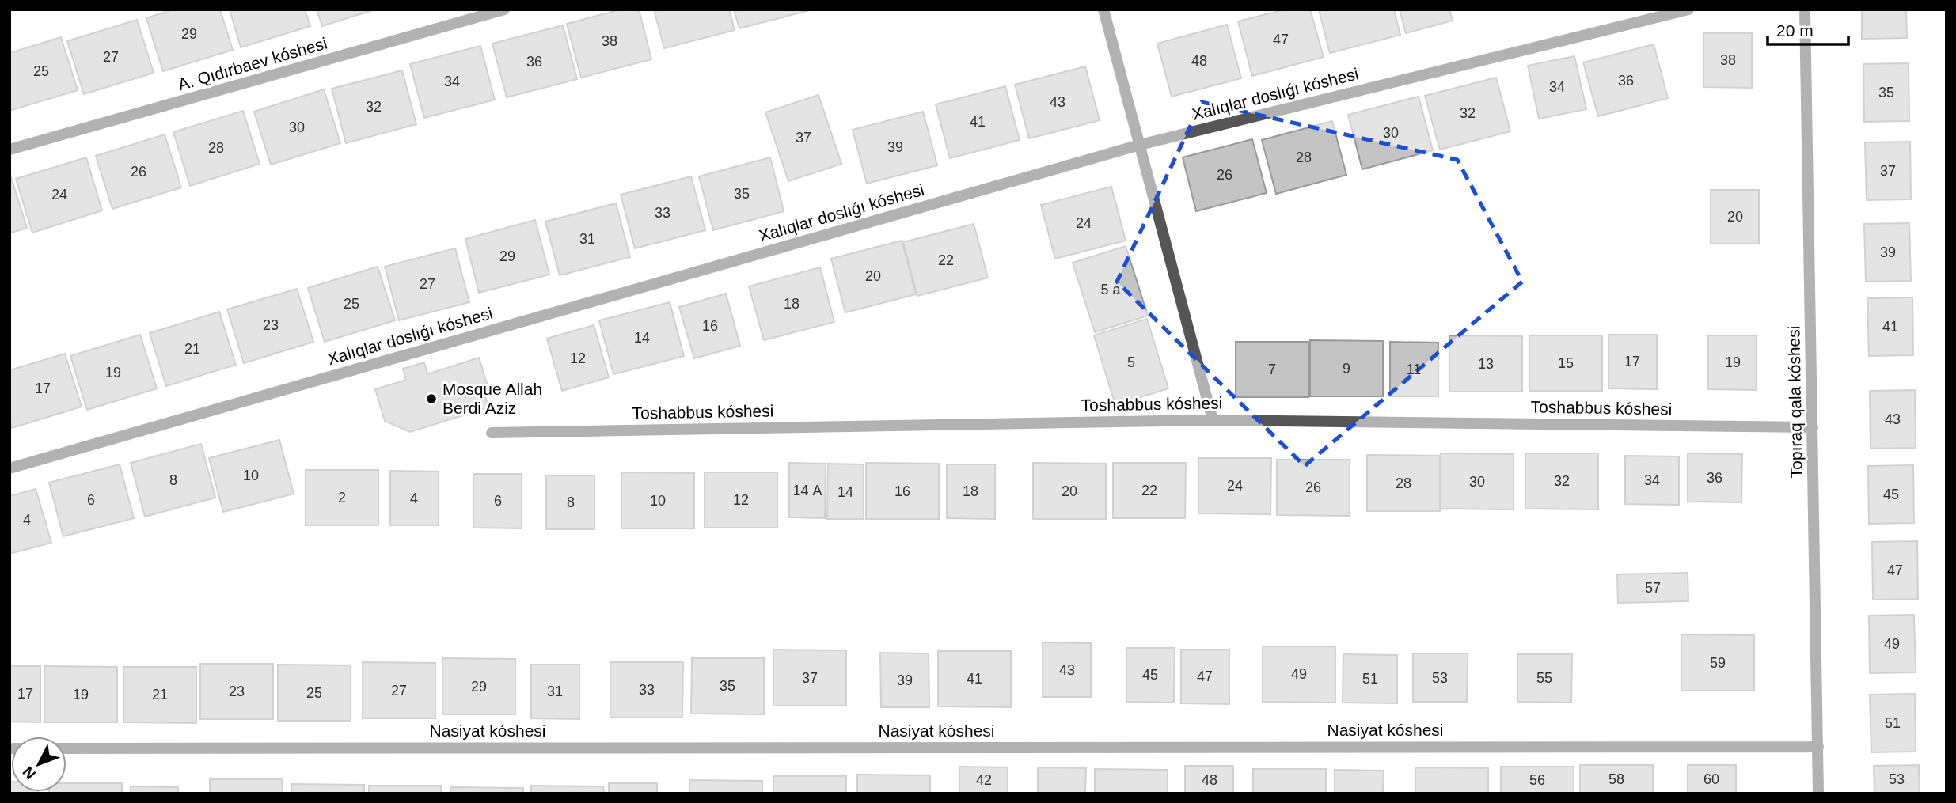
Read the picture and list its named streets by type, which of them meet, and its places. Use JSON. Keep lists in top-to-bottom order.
{
  "streets": {
    "street": [
      "A. Qıdırbaev kóshesi",
      "Xalıqlar doslıǵı kóshesi",
      "Topıraq qala kóshesi",
      "Toshabbus kóshesi",
      "Nasiyat kóshesi"
    ]
  },
  "crossings": [
    ["Topıraq qala kóshesi", "Toshabbus kóshesi"],
    ["Topıraq qala kóshesi", "Nasiyat kóshesi"]
  ],
  "places": ["Mosque Allah Berdi Aziz"],
  "house_numbers": [
    "29",
    "47",
    "38",
    "27",
    "38",
    "48",
    "36",
    "25",
    "36",
    "34",
    "34",
    "35",
    "43",
    "32",
    "32",
    "41",
    "30",
    "30",
    "37",
    "39",
    "28",
    "28",
    "37",
    "26",
    "26",
    "35",
    "24",
    "33",
    "20",
    "24",
    "31",
    "39",
    "29",
    "22",
    "20",
    "27",
    "5 а",
    "25",
    "18",
    "23",
    "16",
    "41",
    "14",
    "21",
    "12",
    "17",
    "5",
    "19",
    "15",
    "13",
    "9",
    "7",
    "11",
    "19",
    "17",
    "43",
    "10",
    "36",
    "8",
    "34",
    "32",
    "30",
    "28",
    "24",
    "26",
    "14 А",
    "22",
    "16",
    "18",
    "20",
    "14",
    "45",
    "2",
    "4",
    "6",
    "12",
    "6",
    "10",
    "8",
    "4",
    "47",
    "57",
    "49",
    "59",
    "43",
    "49",
    "45",
    "47",
    "37",
    "53",
    "55",
    "41",
    "51",
    "39",
    "35",
    "29",
    "33",
    "27",
    "23",
    "31",
    "25",
    "17",
    "19",
    "21",
    "51",
    "58",
    "60",
    "53",
    "42",
    "48",
    "56"
  ],
  "scale_bar": "20 m",
  "north": "bottom left"
}
